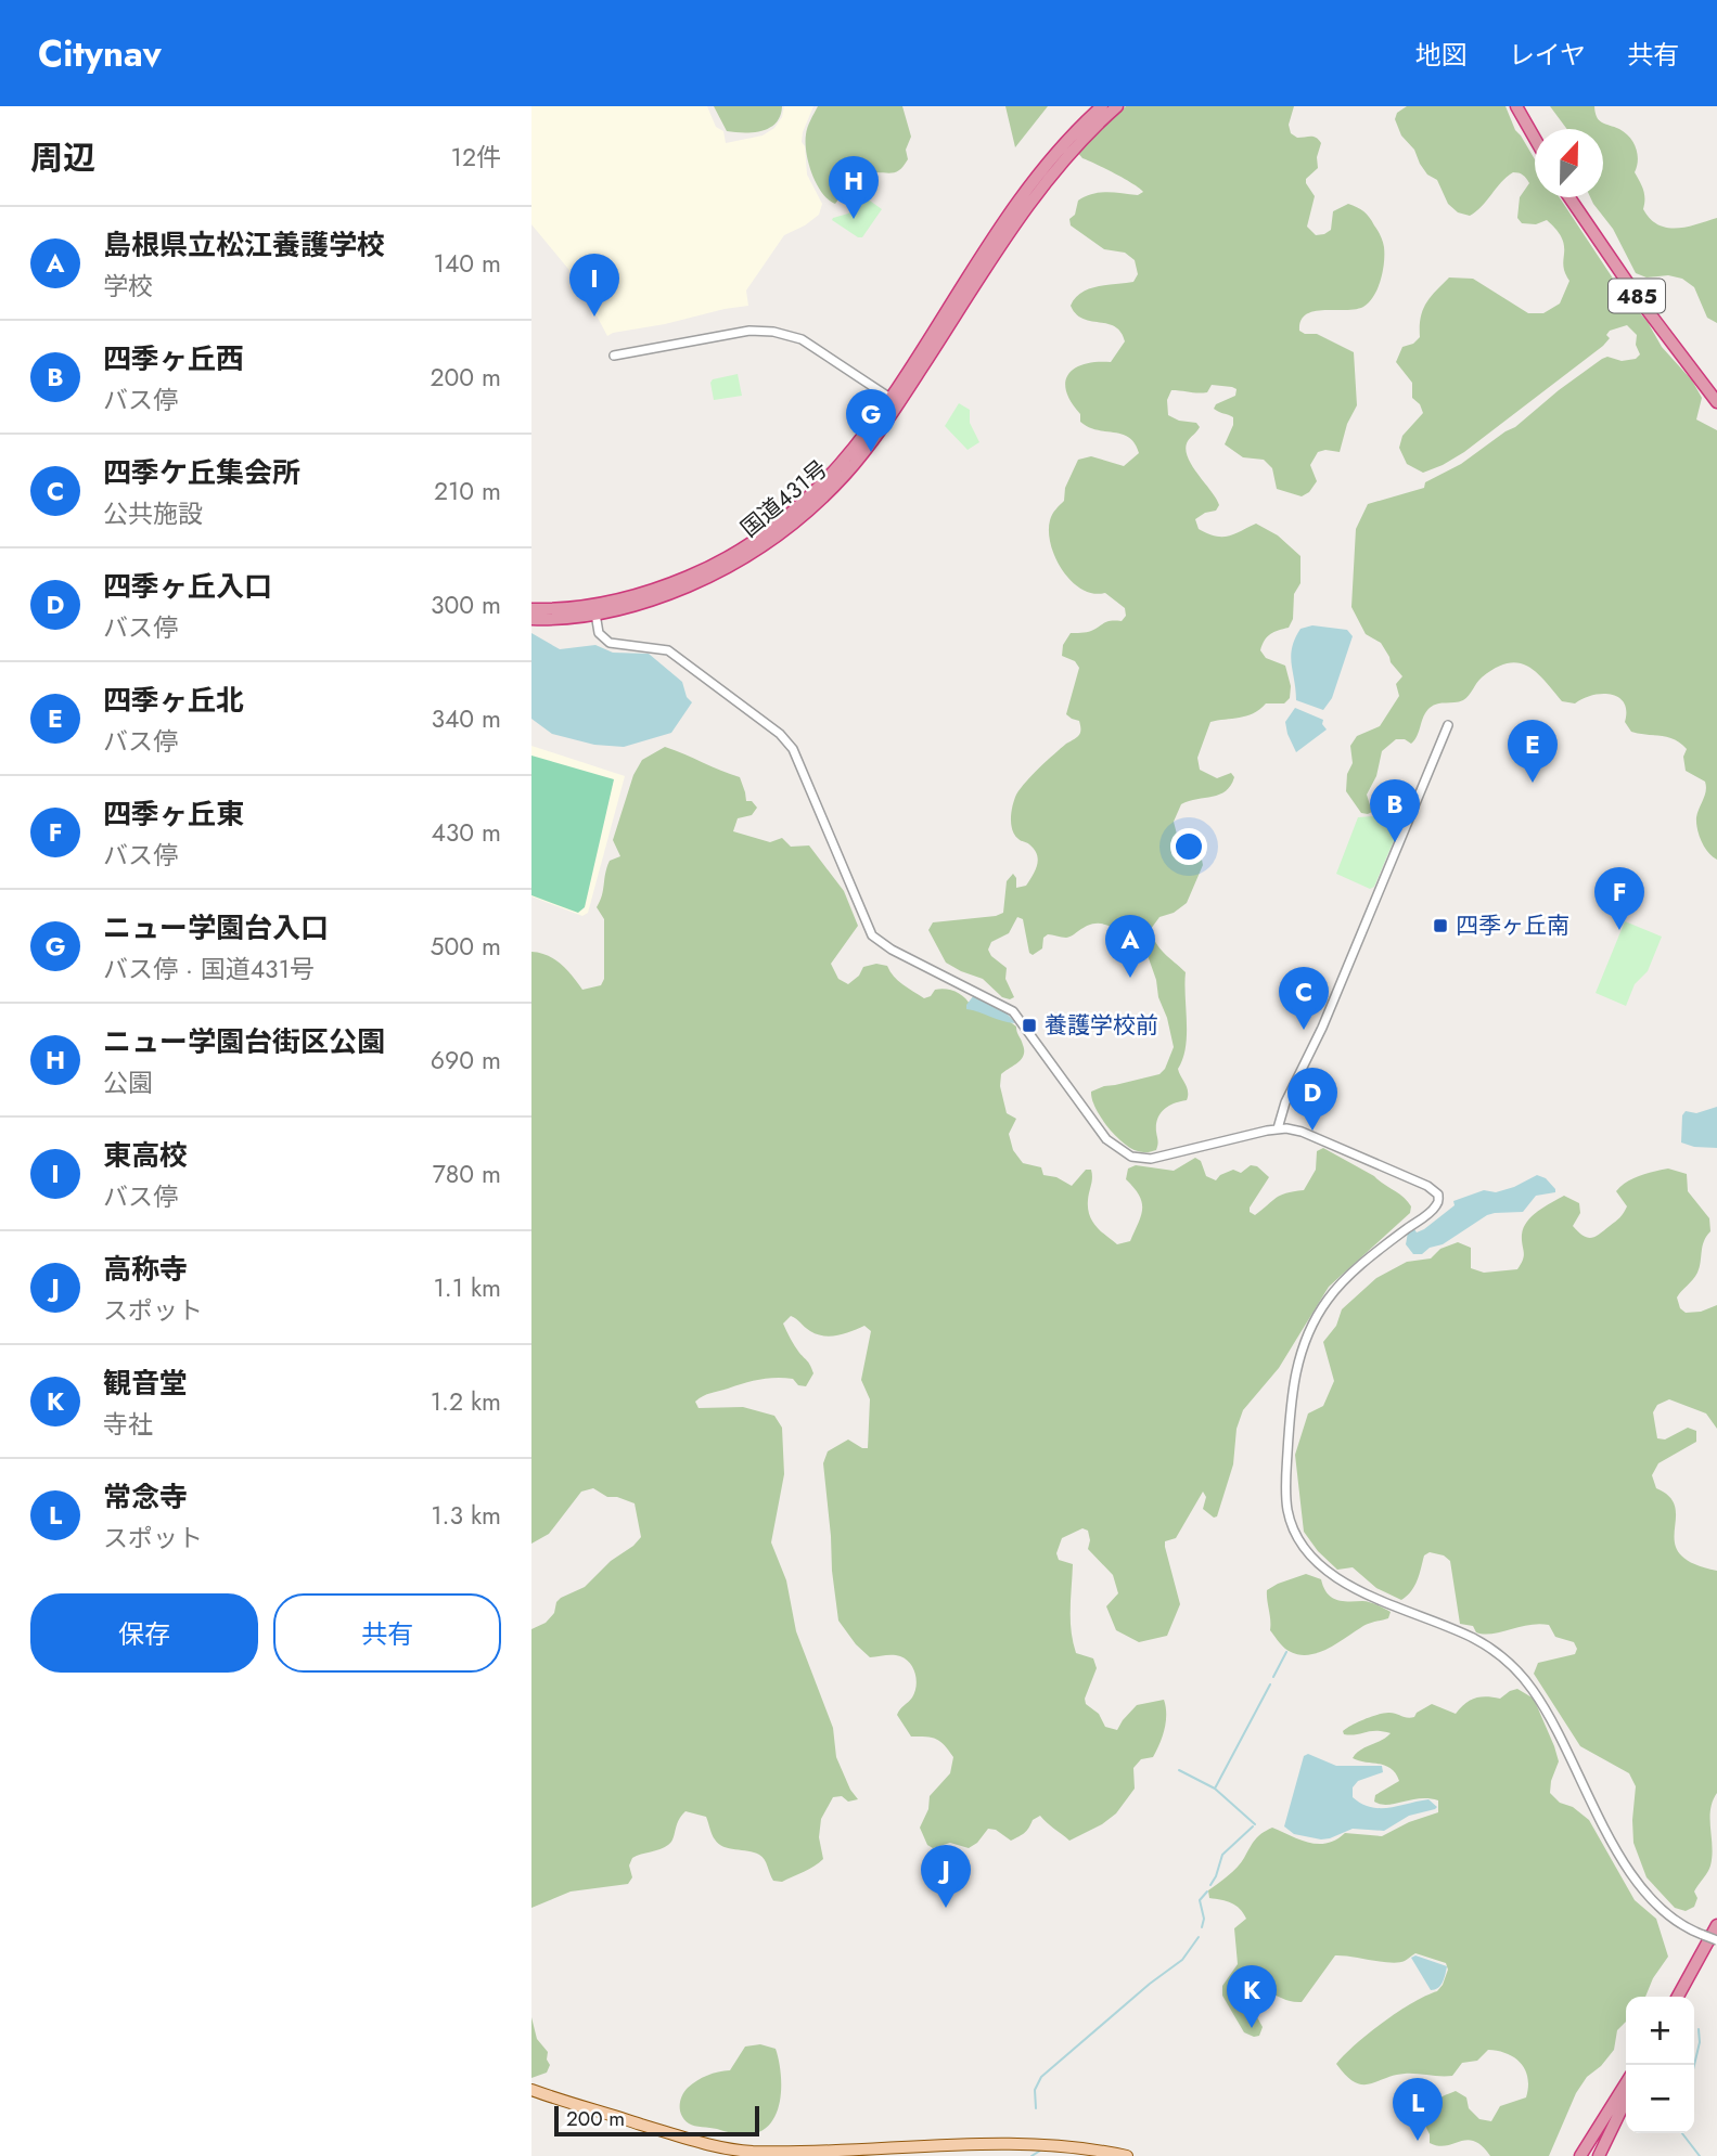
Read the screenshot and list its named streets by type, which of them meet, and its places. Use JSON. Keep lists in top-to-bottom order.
{
  "streets": {
    "highway": ["485", "国道431号"]
  },
  "places": {
    "transit": ["四季ヶ丘南", "養護学校前"]
  },
  "scale_bar": "200 m",
  "north": "top",
  "page": {
    "header": "Citynav",
    "nav": ["地図", "レイヤ", "共有"],
    "heading": ["周辺", "12件"],
    "pins": [
      "H",
      "I",
      "G",
      "E",
      "B",
      "F",
      "A",
      "C",
      "D",
      "J",
      "K",
      "L"
    ],
    "list": [
      {
        "mark": "A",
        "name": "島根県立松江養護学校",
        "note": "学校",
        "value": "140 m"
      },
      {
        "mark": "B",
        "name": "四季ヶ丘西",
        "note": "バス停",
        "value": "200 m"
      },
      {
        "mark": "C",
        "name": "四季ケ丘集会所",
        "note": "公共施設",
        "value": "210 m"
      },
      {
        "mark": "D",
        "name": "四季ヶ丘入口",
        "note": "バス停",
        "value": "300 m"
      },
      {
        "mark": "E",
        "name": "四季ヶ丘北",
        "note": "バス停",
        "value": "340 m"
      },
      {
        "mark": "F",
        "name": "四季ヶ丘東",
        "note": "バス停",
        "value": "430 m"
      },
      {
        "mark": "G",
        "name": "ニュー学園台入口",
        "note": "バス停 · 国道431号",
        "value": "500 m"
      },
      {
        "mark": "H",
        "name": "ニュー学園台街区公園",
        "note": "公園",
        "value": "690 m"
      },
      {
        "mark": "I",
        "name": "東高校",
        "note": "バス停",
        "value": "780 m"
      },
      {
        "mark": "J",
        "name": "高称寺",
        "note": "スポット",
        "value": "1.1 km"
      },
      {
        "mark": "K",
        "name": "観音堂",
        "note": "寺社",
        "value": "1.2 km"
      },
      {
        "mark": "L",
        "name": "常念寺",
        "note": "スポット",
        "value": "1.3 km"
      }
    ],
    "buttons": ["保存", "共有"],
    "map_buttons": ["+", "−"],
    "scale": "200 m"
  }
}
